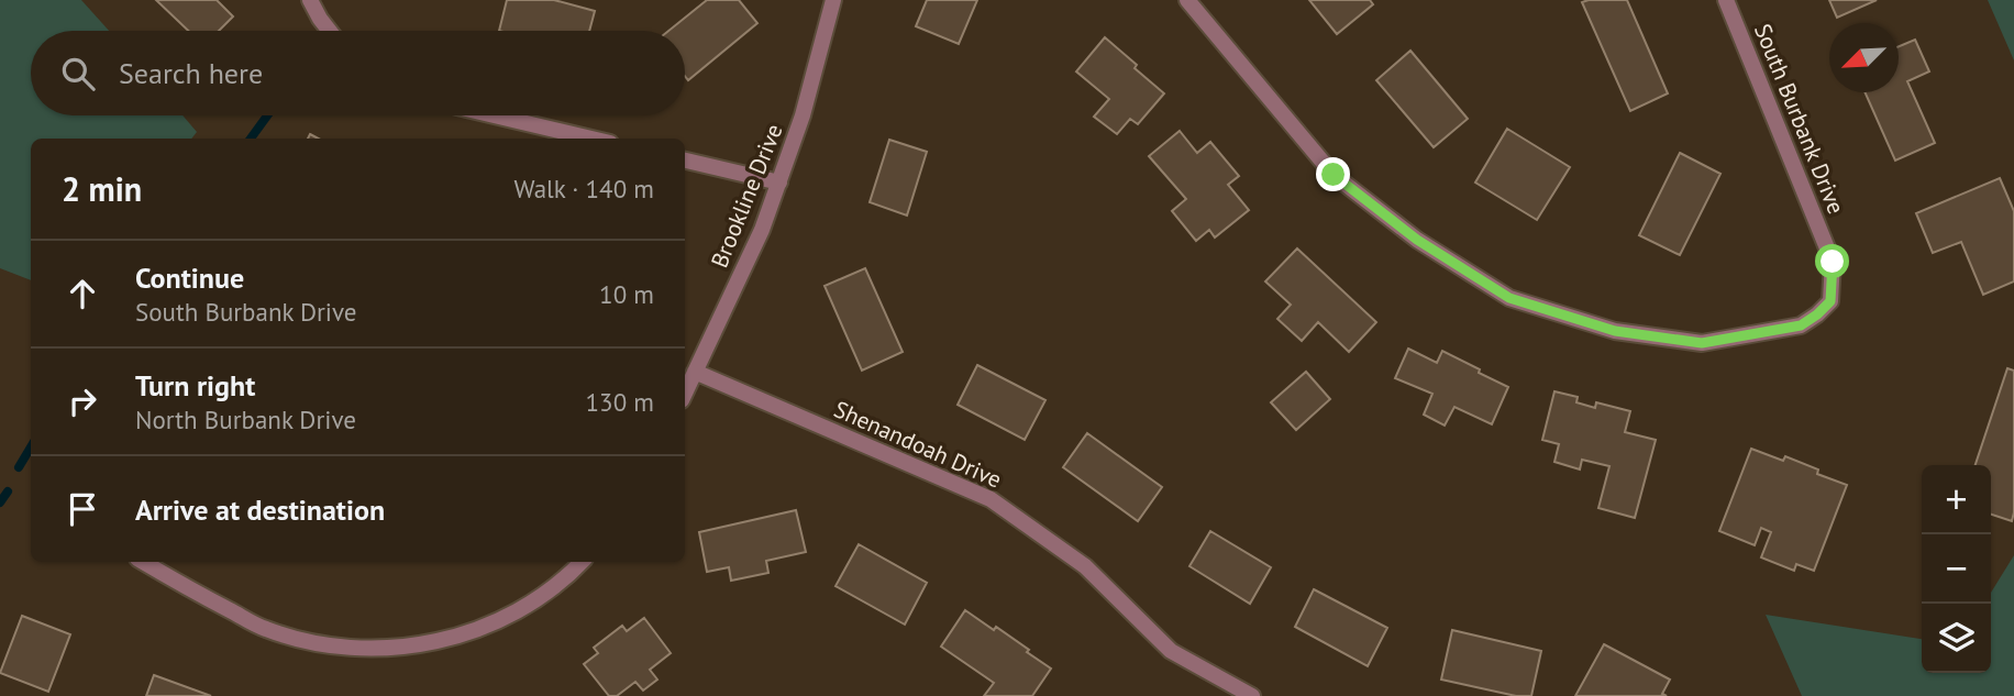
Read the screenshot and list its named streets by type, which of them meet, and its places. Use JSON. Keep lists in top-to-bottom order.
{
  "streets": {
    "street": ["South Burbank Drive", "Brookline Drive", "Shenandoah Drive"]
  },
  "crossings": [
    ["Brookline Drive", "Shenandoah Drive"]
  ],
  "north": "bottom left",
  "page": {
    "search": "Search here",
    "heading": ["2 min", "Walk · 140 m"],
    "list": [
      ["Continue", "South Burbank Drive", "10 m"],
      ["Turn right", "North Burbank Drive", "130 m"],
      "Arrive at destination"
    ],
    "map_buttons": ["+", "−"]
  }
}
